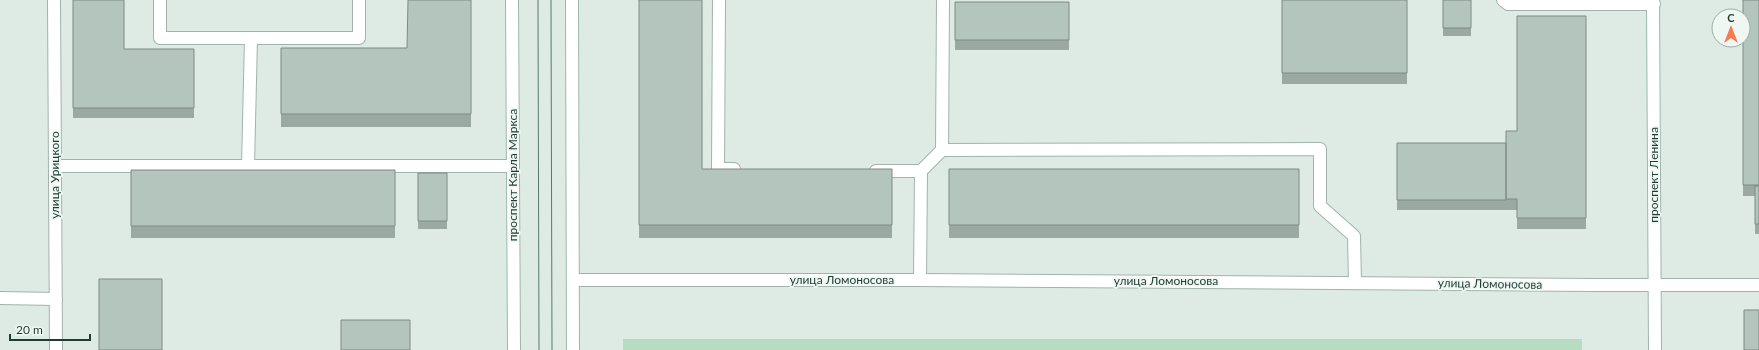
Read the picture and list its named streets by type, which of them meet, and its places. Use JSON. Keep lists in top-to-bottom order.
{
  "streets": {
    "street": [
      "улица Урицкого",
      "проспект Карла Маркса",
      "проспект Ленина",
      "улица Ломоносова"
    ]
  },
  "crossings": [
    ["проспект Ленина", "улица Ломоносова"]
  ],
  "scale_bar": "20 m",
  "north": "top"
}
